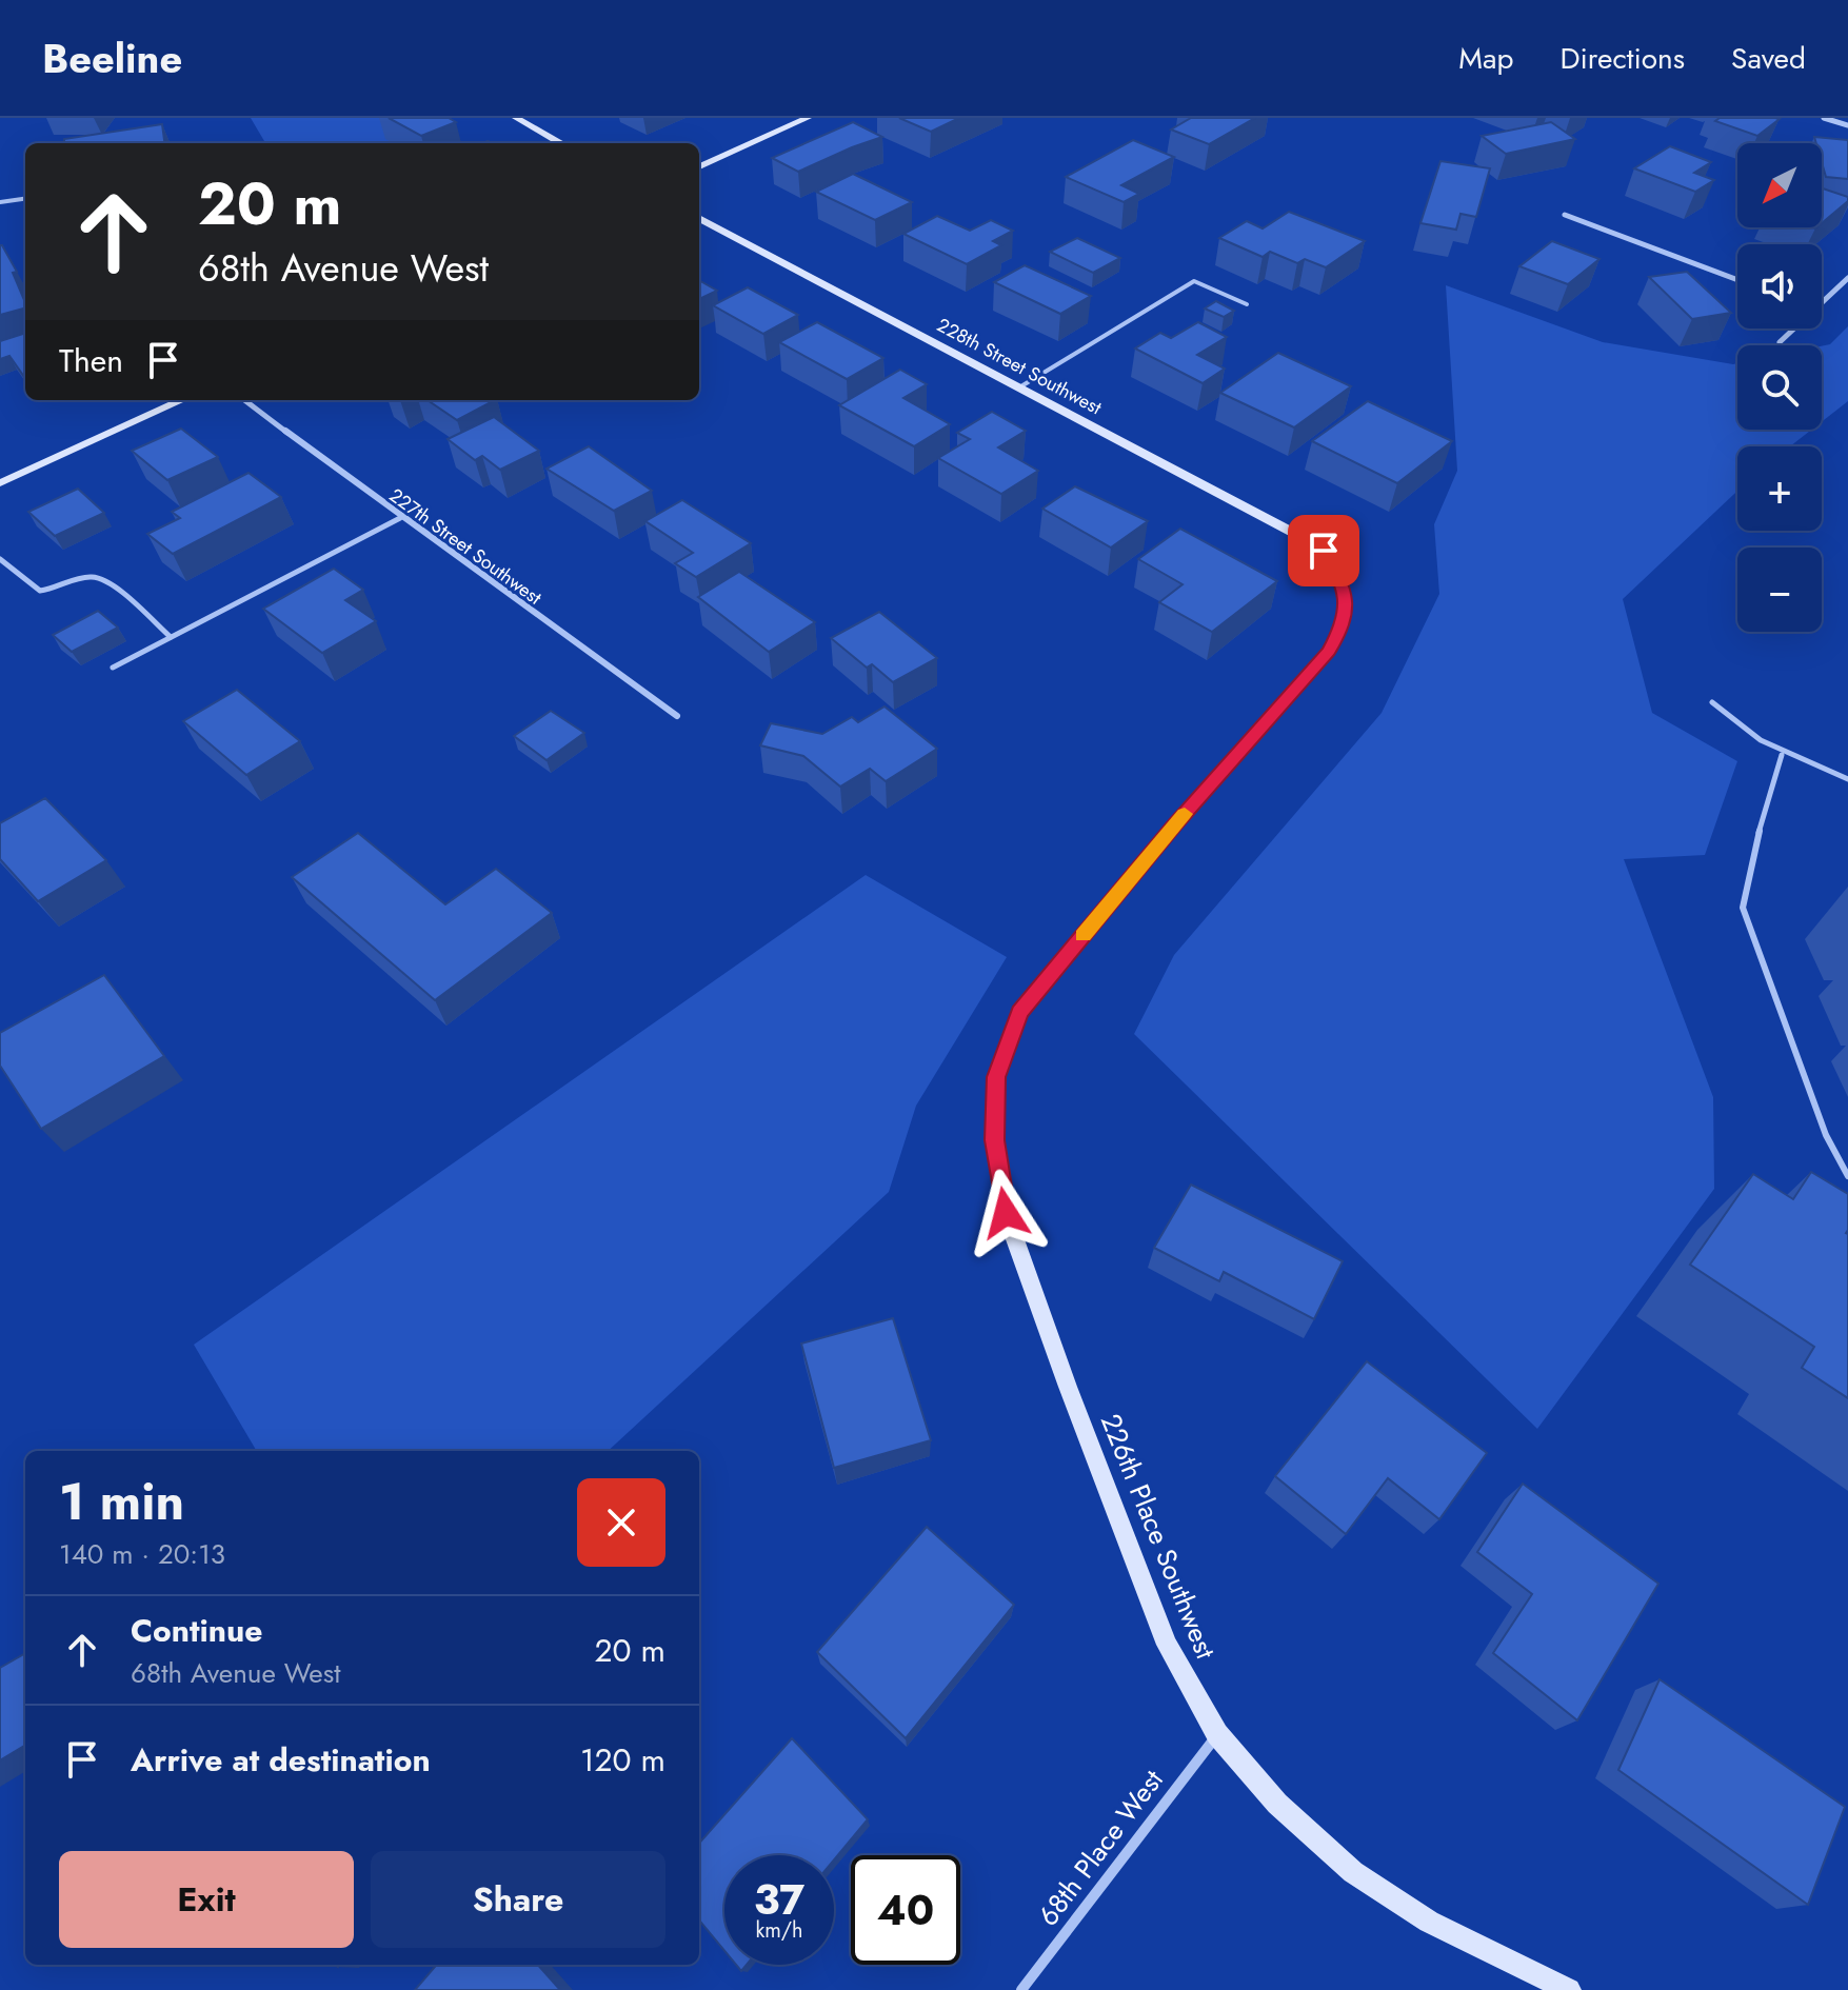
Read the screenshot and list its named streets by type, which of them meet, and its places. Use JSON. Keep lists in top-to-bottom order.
{
  "streets": {
    "street": [
      "228th Street Southwest",
      "227th Street Southwest",
      "226th Place Southwest",
      "68th Place West"
    ]
  },
  "crossings": [
    ["228th Street Southwest", "226th Place Southwest"],
    ["226th Place Southwest", "68th Place West"]
  ],
  "north": "bottom left",
  "page": {
    "header": "Beeline",
    "nav": ["Map", "Directions", "Saved"],
    "map_buttons": ["+", "−"],
    "turn": ["20 m", "68th Avenue West"],
    "then": "Then",
    "heading": ["1 min", "140 m · 20:13"],
    "list": [
      {
        "name": "Continue",
        "note": "68th Avenue West",
        "value": "20 m"
      },
      {
        "name": "Arrive at destination",
        "value": "120 m"
      }
    ],
    "buttons": ["Exit", "Share"],
    "speed": "37 km/h",
    "limit": "40"
  }
}
